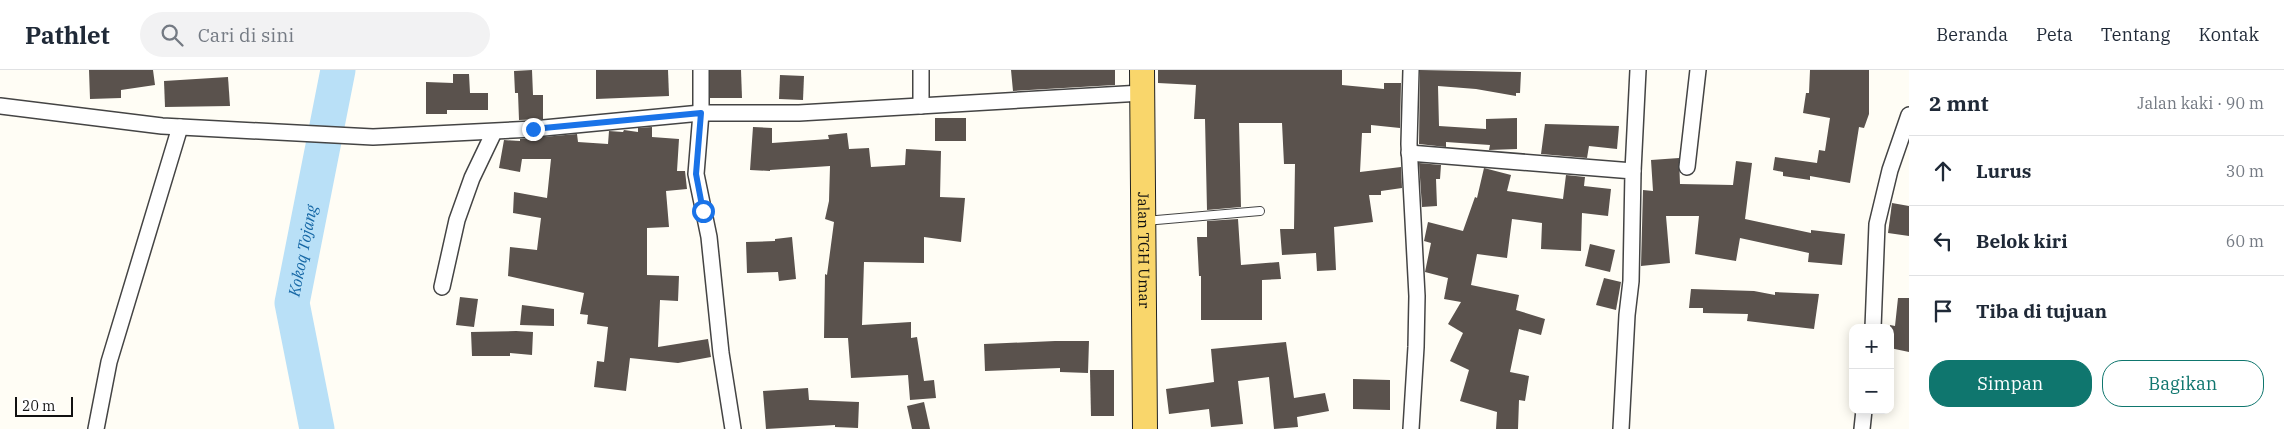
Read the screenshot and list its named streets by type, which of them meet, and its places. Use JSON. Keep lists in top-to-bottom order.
{
  "streets": {
    "main road": ["Jalan TGH Umar"]
  },
  "water": ["Kokoq Tojang"],
  "scale_bar": "20 m",
  "page": {
    "header": "Pathlet",
    "search": "Cari di sini",
    "nav": [
      "Beranda",
      "Peta",
      "Tentang",
      "Kontak"
    ],
    "heading": ["2 mnt", "Jalan kaki · 90 m"],
    "list": [
      ["Lurus", "30 m"],
      ["Belok kiri", "60 m"],
      "Tiba di tujuan"
    ],
    "map_buttons": ["+", "−"],
    "buttons": ["Simpan", "Bagikan"],
    "scale": "20 m"
  }
}
